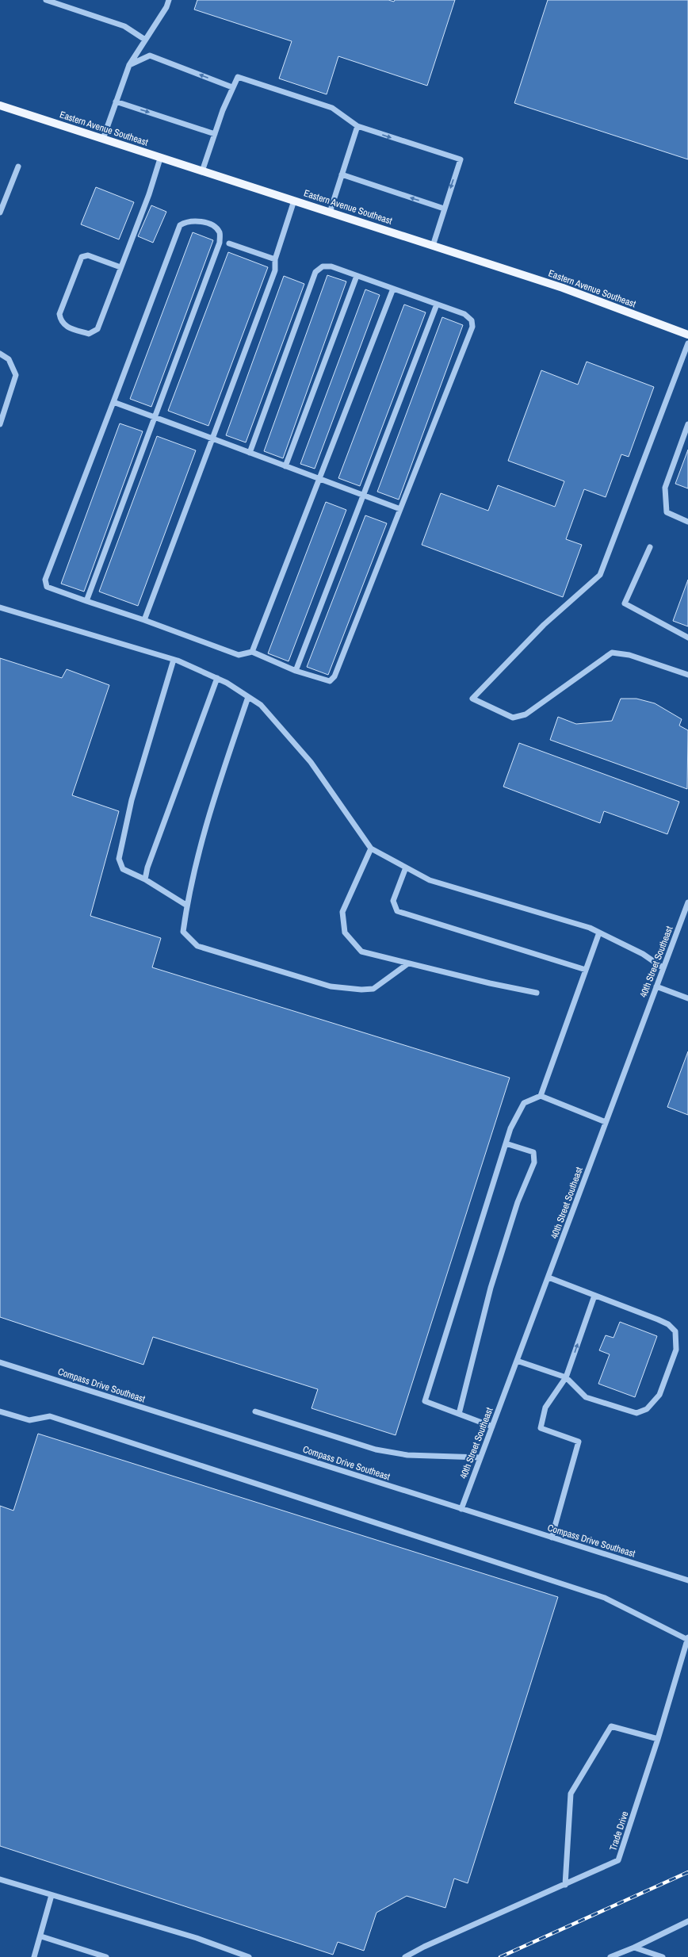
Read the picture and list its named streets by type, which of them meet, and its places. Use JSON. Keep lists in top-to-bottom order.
{
  "streets": {
    "main road": ["Eastern Avenue Southeast"],
    "street": ["40th Street Southeast", "Compass Drive Southeast", "Trade Drive"]
  },
  "crossings": [
    ["40th Street Southeast", "Compass Drive Southeast"]
  ]
}
